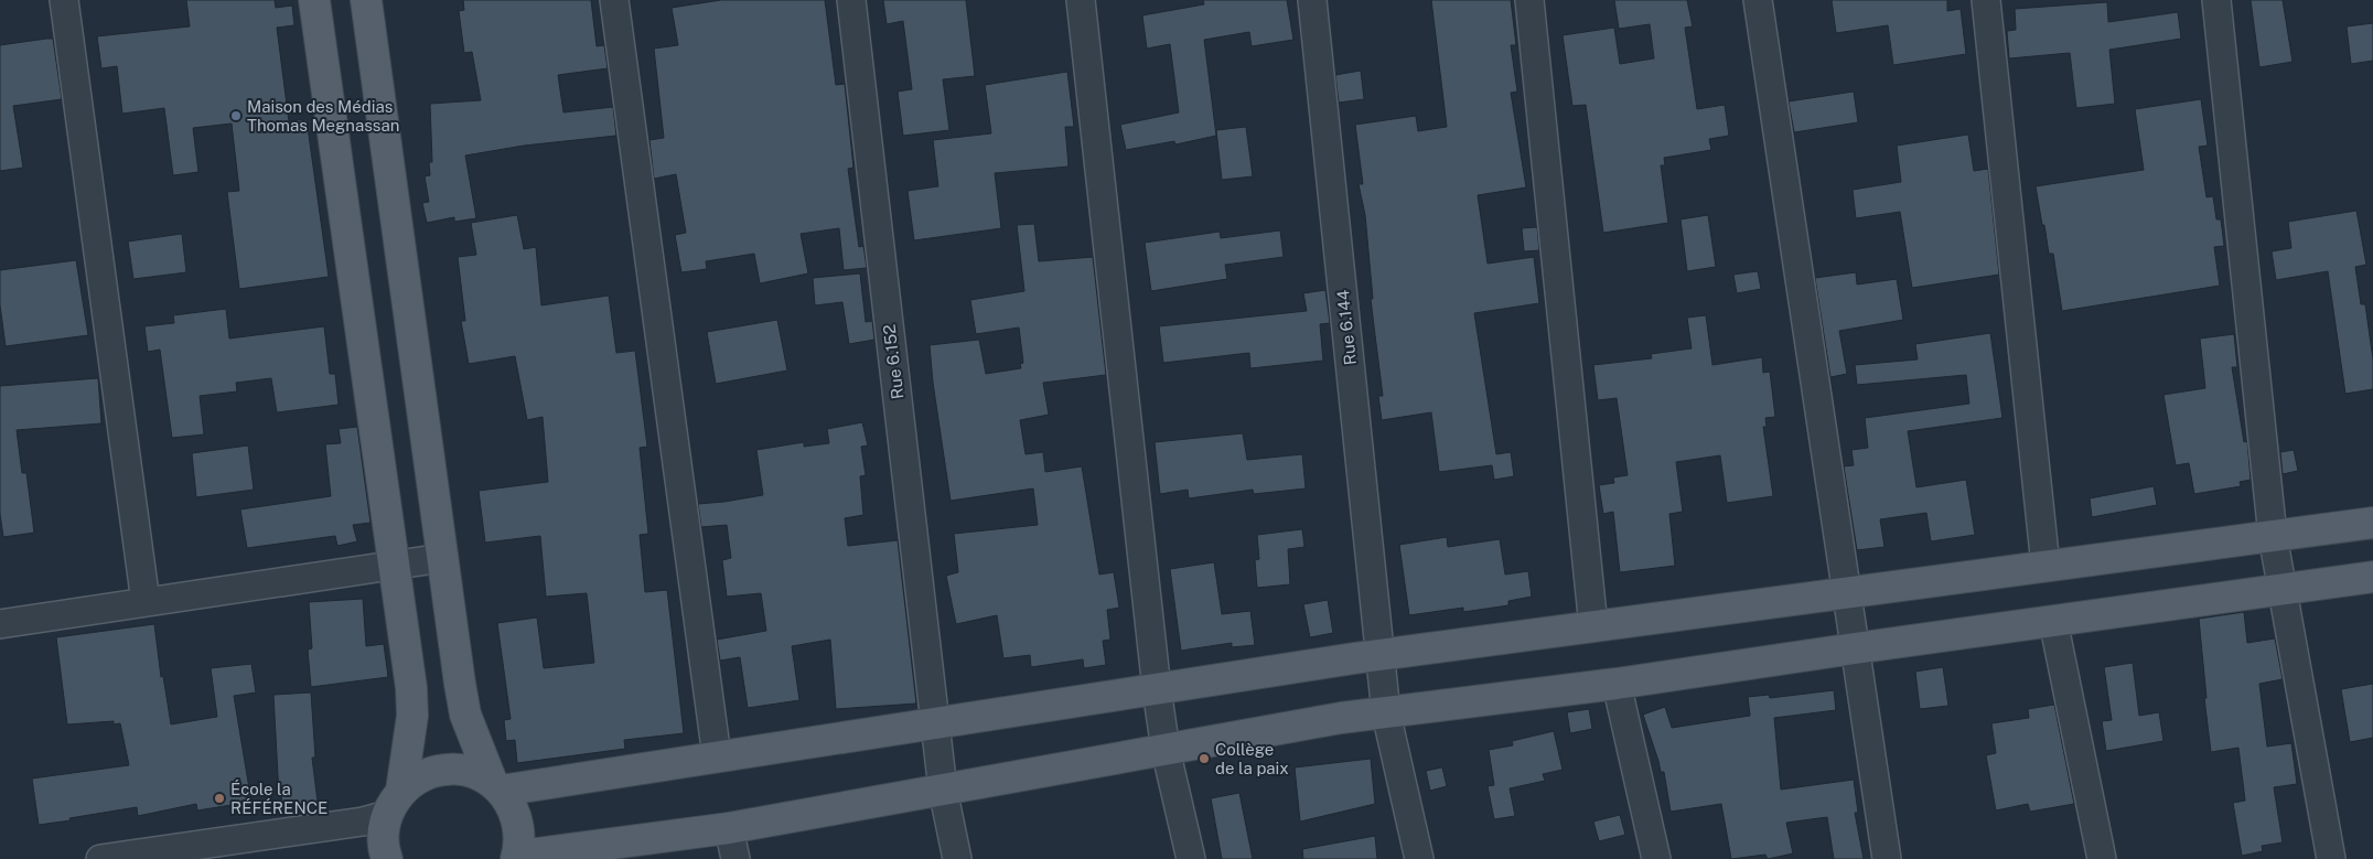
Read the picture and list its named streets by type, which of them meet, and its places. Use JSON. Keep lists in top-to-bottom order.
{
  "streets": {
    "street": ["Rue 6.144", "Rue 6.152"]
  },
  "places": ["Maison des Médias Thomas Megnassan", "Collège de la paix", "École la RÉFÉRENCE"]
}
